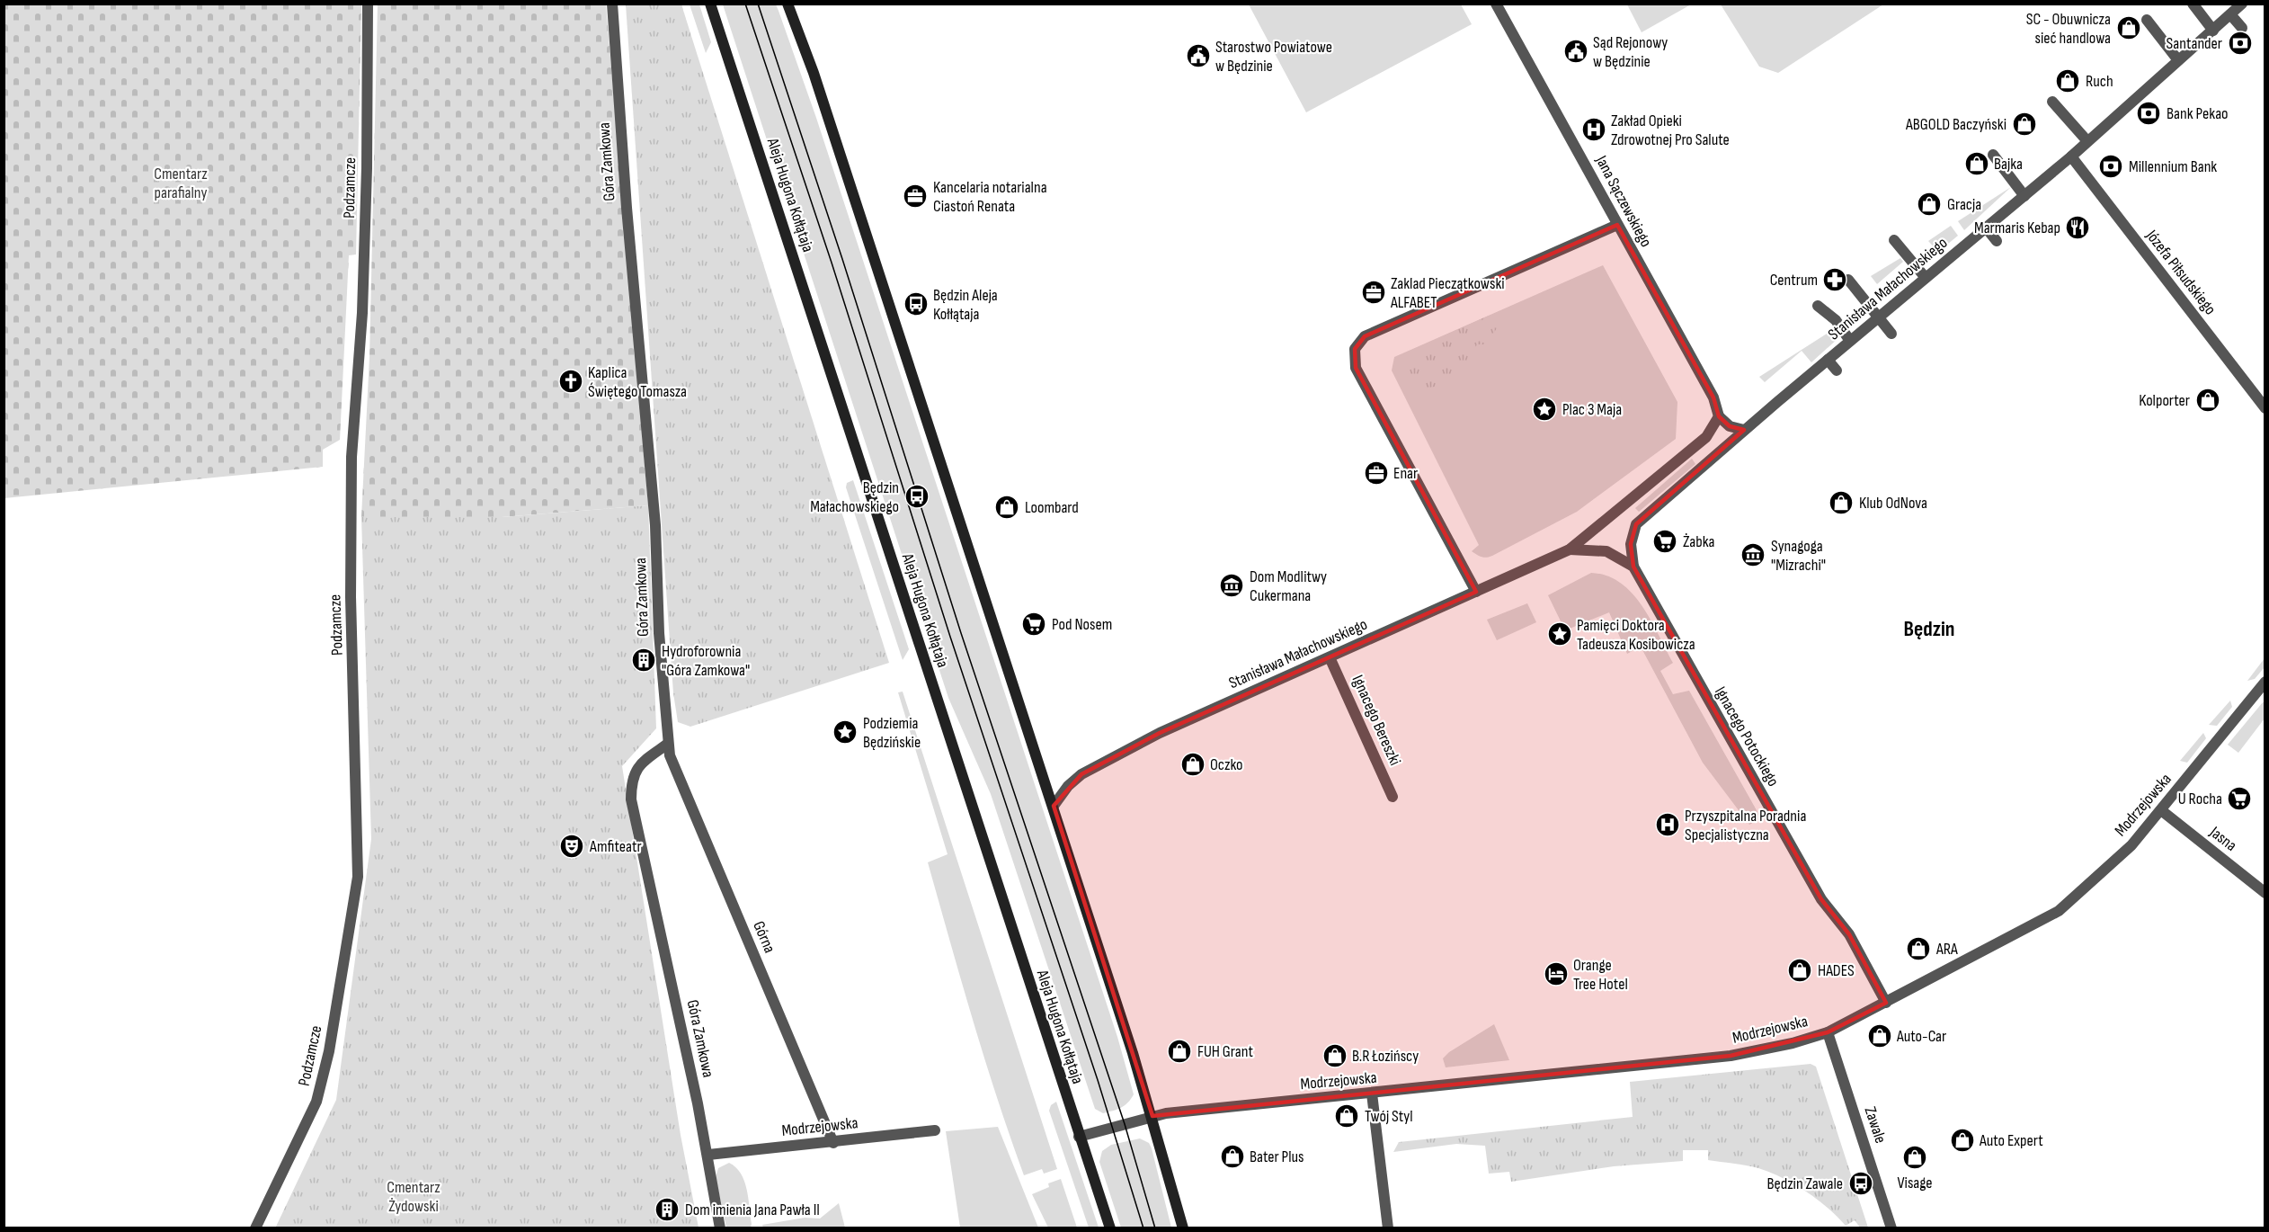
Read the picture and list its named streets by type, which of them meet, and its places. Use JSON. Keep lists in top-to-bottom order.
{
  "streets": {
    "main road": ["Aleja Hugona Kołłątaja"],
    "street": [
      "Góra Zamkowa",
      "Podzamcze",
      "Jana Sączewskiego",
      "Józefa Piłsudskiego",
      "Stanisława Małachowskiego",
      "Ignacego Bereszki",
      "Ignacego Potockiego",
      "Modrzejowska",
      "Jasna",
      "Górna",
      "Zawale"
    ]
  },
  "crossings": [
    ["Góra Zamkowa", "Modrzejowska"],
    ["Góra Zamkowa", "Górna"],
    ["Aleja Hugona Kołłątaja", "Modrzejowska"],
    ["Jana Sączewskiego", "Stanisława Małachowskiego"],
    ["Józefa Piłsudskiego", "Stanisława Małachowskiego"],
    ["Stanisława Małachowskiego", "Ignacego Bereszki"],
    ["Stanisława Małachowskiego", "Ignacego Potockiego"],
    ["Ignacego Potockiego", "Modrzejowska"],
    ["Modrzejowska", "Jasna"],
    ["Modrzejowska", "Górna"],
    ["Modrzejowska", "Zawale"]
  ],
  "districts": ["Będzin"],
  "parks": ["Cmentarz parafialny", "Cmentarz Żydowski"],
  "places": {
    "shop": [
      "SC - Obuwnicza sieć handlowa",
      "Ruch",
      "ABGOLD Baczyński",
      "Bajka",
      "Gracja",
      "Kolporter",
      "Klub OdNova",
      "Loombard",
      "Oczko",
      "ARA",
      "HADES",
      "Auto-Car",
      "FUH Grant",
      "B.R Łozińscy",
      "Twój Styl",
      "Auto Expert",
      "Bater Plus",
      "Visage"
    ],
    "bank": ["Santander", "Bank Pekao", "Millennium Bank"],
    "public building": ["Sąd Rejonowy w Będzinie", "Starostwo Powiatowe w Będzinie"],
    "hospital": ["Zakład Opieki Zdrowotnej Pro Salute", "Przyszpitalna Poradnia Specjalistyczna"],
    "office": ["Kancelaria notarialna Ciastoń Renata", "Zaklad Pieczątkowski ALFABET", "Enar"],
    "restaurant": ["Marmaris Kebap"],
    "pharmacy": ["Centrum"],
    "bus stop": ["Będzin Aleja Kołłątaja", "Będzin Małachowskiego", "Będzin Zawale"],
    "church": ["Kaplica Świętego Tomasza"],
    "place": ["Plac 3 Maja", "Pamięci Doktora Tadeusza Kosibowicza", "Podziemia Będzińskie"],
    "supermarket": ["Żabka", "Pod Nosem", "U Rocha"],
    "museum": ["Synagoga \"Mizrachi\"", "Dom Modlitwy Cukermana"],
    "building": ["Hydroforownia \"Góra Zamkowa\"", "Dom imienia Jana Pawła II"],
    "theatre": ["Amfiteatr"],
    "hotel": ["Orange Tree Hotel"]
  }
}
